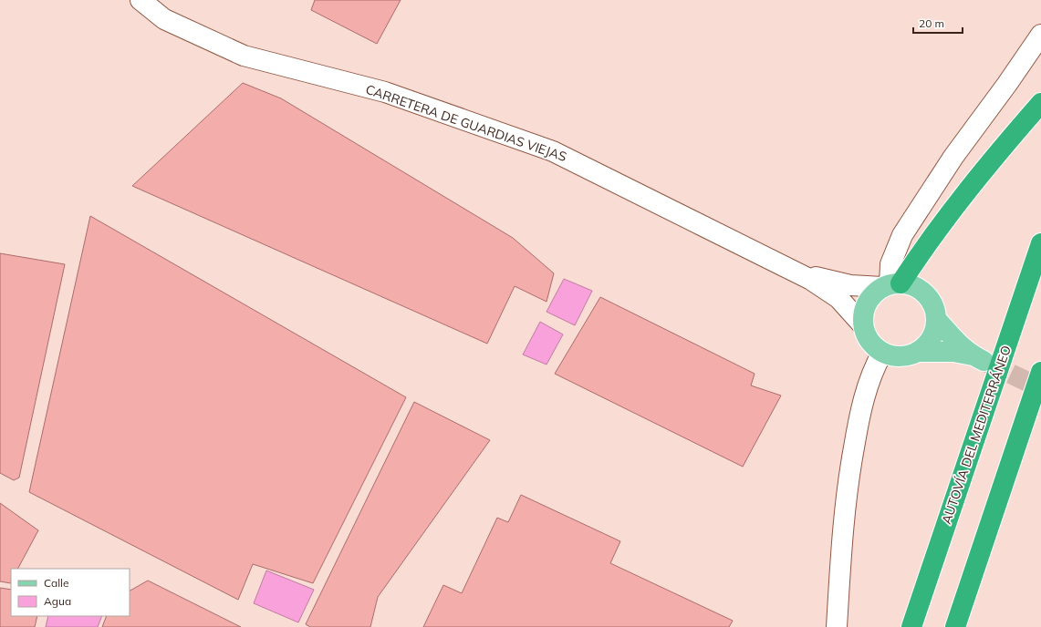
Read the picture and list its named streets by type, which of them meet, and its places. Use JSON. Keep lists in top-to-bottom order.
{
  "streets": {
    "highway": ["AUTOVÍA DEL MEDITERRÁNEO"],
    "street": ["CARRETERA DE GUARDIAS VIEJAS"]
  },
  "legend": ["Calle", "Agua"],
  "scale_bar": "20 m"
}
